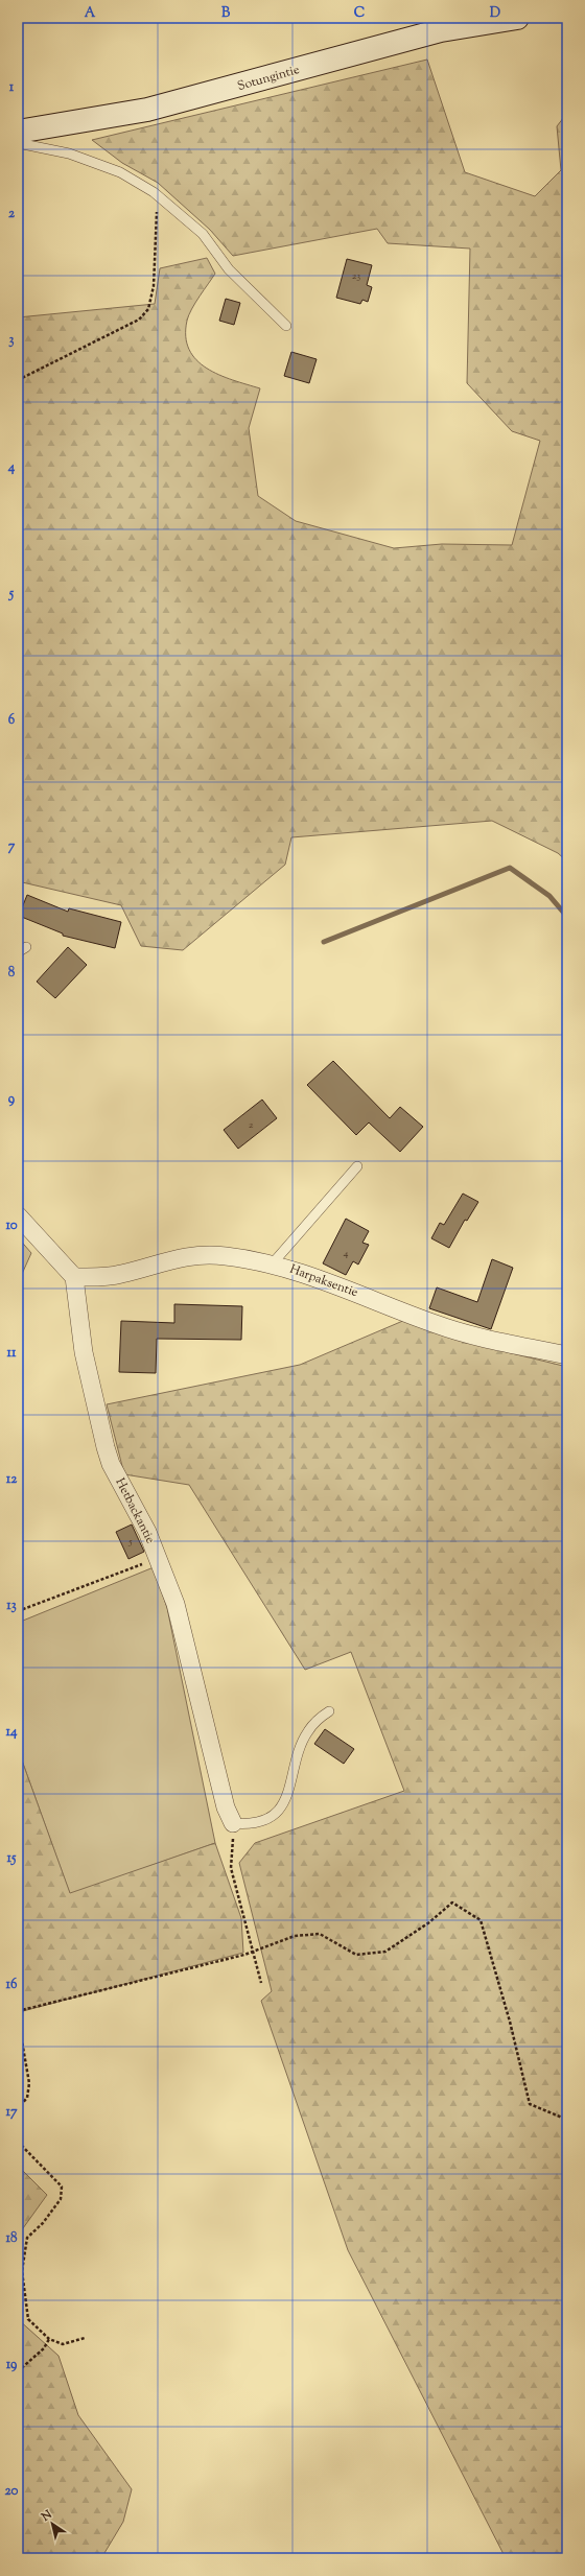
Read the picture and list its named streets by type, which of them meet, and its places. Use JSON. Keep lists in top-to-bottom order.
{
  "streets": {
    "street": ["Sotungintie", "Harpaksentie", "Hetbackantie"]
  },
  "crossings": [
    ["Harpaksentie", "Hetbackantie"]
  ],
  "house_numbers": [
    "23",
    "2",
    "4",
    "5"
  ],
  "north": "top left",
  "grid": {
    "columns": [
      "A",
      "B",
      "C",
      "D"
    ],
    "rows": [
      "1",
      "2",
      "3",
      "4",
      "5",
      "6",
      "7",
      "8",
      "9",
      "10",
      "11",
      "12",
      "13",
      "14",
      "15",
      "16",
      "17",
      "18",
      "19",
      "20"
    ]
  }
}
